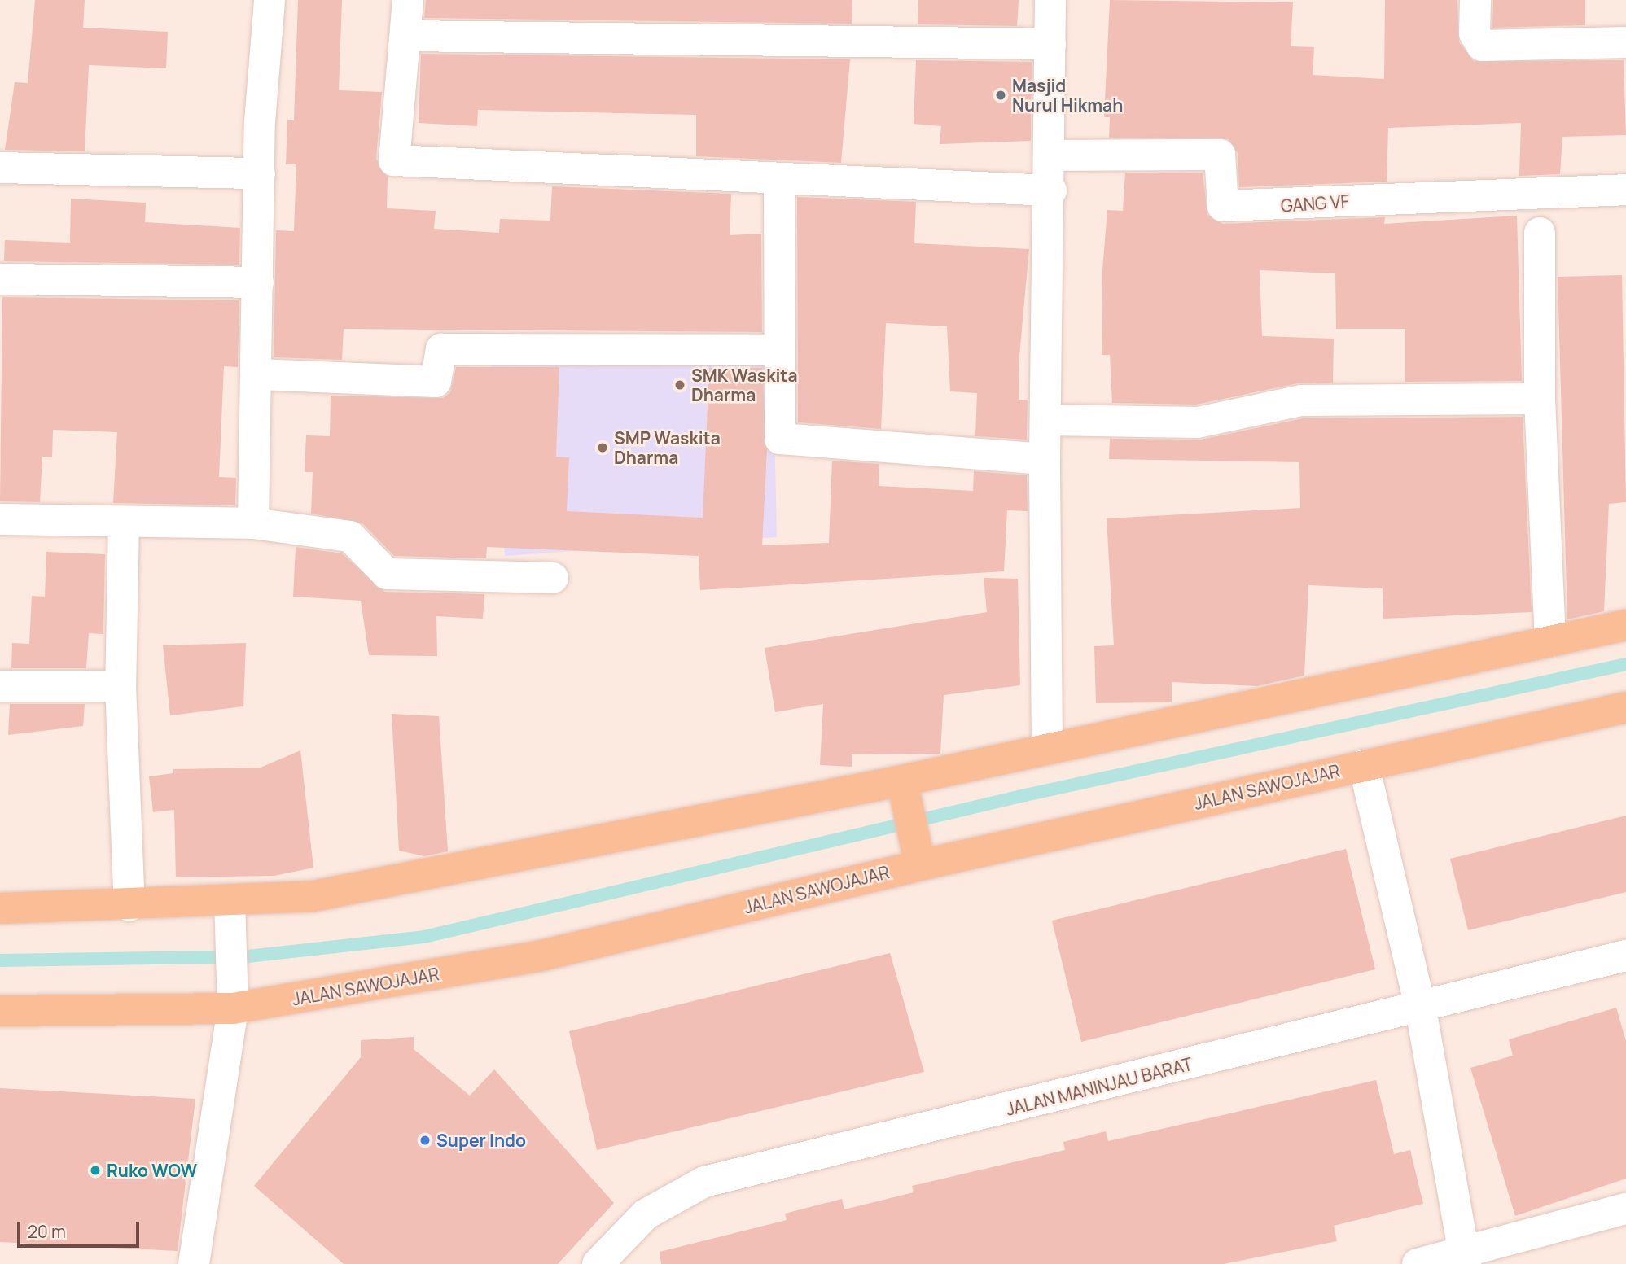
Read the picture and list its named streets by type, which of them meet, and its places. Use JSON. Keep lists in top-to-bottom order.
{
  "streets": {
    "main road": ["JALAN SAWOJAJAR"],
    "street": ["GANG VF", "JALAN MANINJAU BARAT"]
  },
  "places": [
    "Masjid Nurul Hikmah",
    "SMK Waskita Dharma",
    "SMP Waskita Dharma",
    "Super Indo",
    "Ruko WOW"
  ],
  "scale_bar": "20 m"
}
